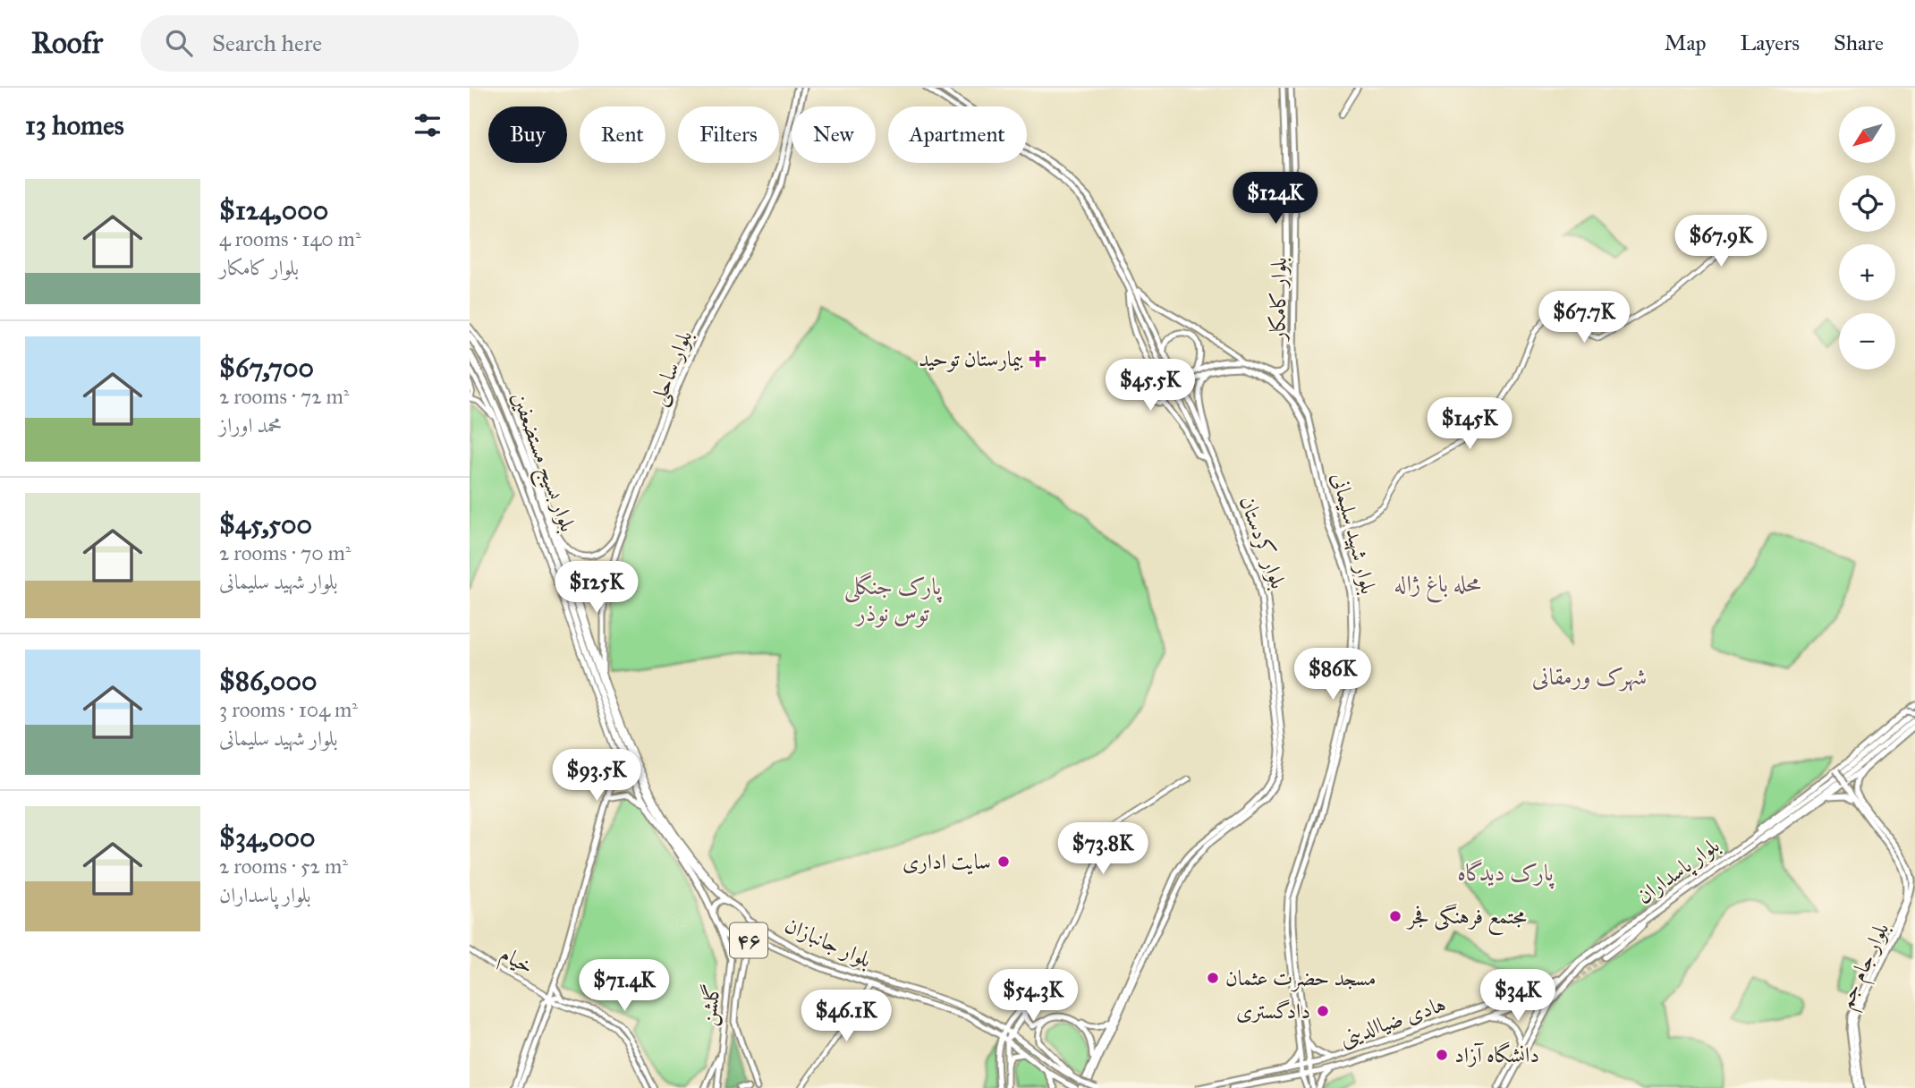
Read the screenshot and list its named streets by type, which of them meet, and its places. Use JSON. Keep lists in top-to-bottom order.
{
  "streets": {
    "highway": ["بلوار بسیج مستضعفین"],
    "main road": [
      "بلوار کامکار",
      "بلوار ساحلی",
      "بلوار شهید سلیمانی",
      "بلوار کردستان",
      "بلوار پاسداران",
      "۴۶",
      "بلوار جانبازان",
      "بلوار جام جم",
      "گلشن",
      "هادی ضیاالدینی"
    ],
    "street": ["خیام"]
  },
  "crossings": [
    ["بلوار کامکار", "بلوار شهید سلیمانی"],
    ["بلوار بسیج مستضعفین", "۴۶"],
    ["بلوار شهید سلیمانی", "هادی ضیاالدینی"],
    ["بلوار پاسداران", "هادی ضیاالدینی"],
    ["۴۶", "بلوار جانبازان"],
    ["۴۶", "گلشن"],
    ["بلوار جانبازان", "گلشن"]
  ],
  "districts": [
    "محله باغ ژاله",
    "پارک جنگلی توس نوذر",
    "شهرک ورمقانی",
    "پارک دیدگاه"
  ],
  "places": {
    "health": ["بیمارستان توحید"],
    "other": [
      "سایت اداری",
      "مجتمع فرهنگی فجر",
      "مسجد حضرت عثمان",
      "دادگستری",
      "دانشگاه آزاد"
    ]
  },
  "north": "bottom left",
  "page": {
    "header": "Roofr",
    "search": "Search here",
    "nav": ["Map", "Layers", "Share"],
    "heading": "13 homes",
    "map_buttons": ["+", "−"],
    "chip": [
      "Buy",
      "Rent",
      "Filters",
      "New",
      "Apartment"
    ],
    "list": [
      {
        "name": "$124,000",
        "note": "4 rooms · 140 m² · بلوار کامکار"
      },
      {
        "name": "$67,700",
        "note": "2 rooms · 72 m² · محمد اوراز"
      },
      {
        "name": "$45,500",
        "note": "2 rooms · 70 m² · بلوار شهید سلیمانی"
      },
      {
        "name": "$86,000",
        "note": "3 rooms · 104 m² · بلوار شهید سلیمانی"
      },
      {
        "name": "$34,000",
        "note": "2 rooms · 52 m² · بلوار پاسداران"
      }
    ],
    "price": [
      "$124K",
      "$67.9K",
      "$67.7K",
      "$45.5K",
      "$145K",
      "$125K",
      "$86K",
      "$93.5K",
      "$73.8K",
      "$71.4K",
      "$54.3K",
      "$34K",
      "$46.1K"
    ]
  }
}
